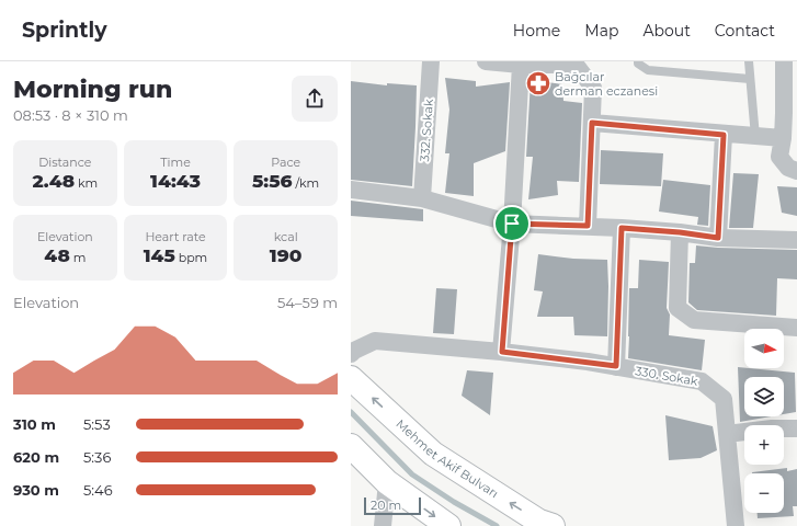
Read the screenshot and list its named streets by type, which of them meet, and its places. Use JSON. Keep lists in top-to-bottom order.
{
  "streets": {
    "main road": ["Mehmet Akif Bulvarı"],
    "street": ["332. Sokak", "330. Sokak"]
  },
  "places": {
    "pharmacy": ["Bağcılar derman eczanesi"]
  },
  "scale_bar": "20 m",
  "north": "right",
  "page": {
    "header": "Sprintly",
    "nav": [
      "Home",
      "Map",
      "About",
      "Contact"
    ],
    "heading": ["Morning run", "08:53 · 8 × 310 m"],
    "stats": [
      ["Distance", "2.48 km"],
      ["Time", "14:43"],
      ["Pace", "5:56 /km"],
      ["Elevation", "48 m"],
      ["Heart rate", "145 bpm"],
      ["kcal", "190"]
    ],
    "chart": ["Elevation", "54–59 m"],
    "map_buttons": ["+", "−"],
    "list": [
      {
        "name": "310 m",
        "note": "5:53"
      },
      {
        "name": "620 m",
        "note": "5:36"
      },
      {
        "name": "930 m",
        "note": "5:46"
      }
    ],
    "scale": "20 m"
  }
}
